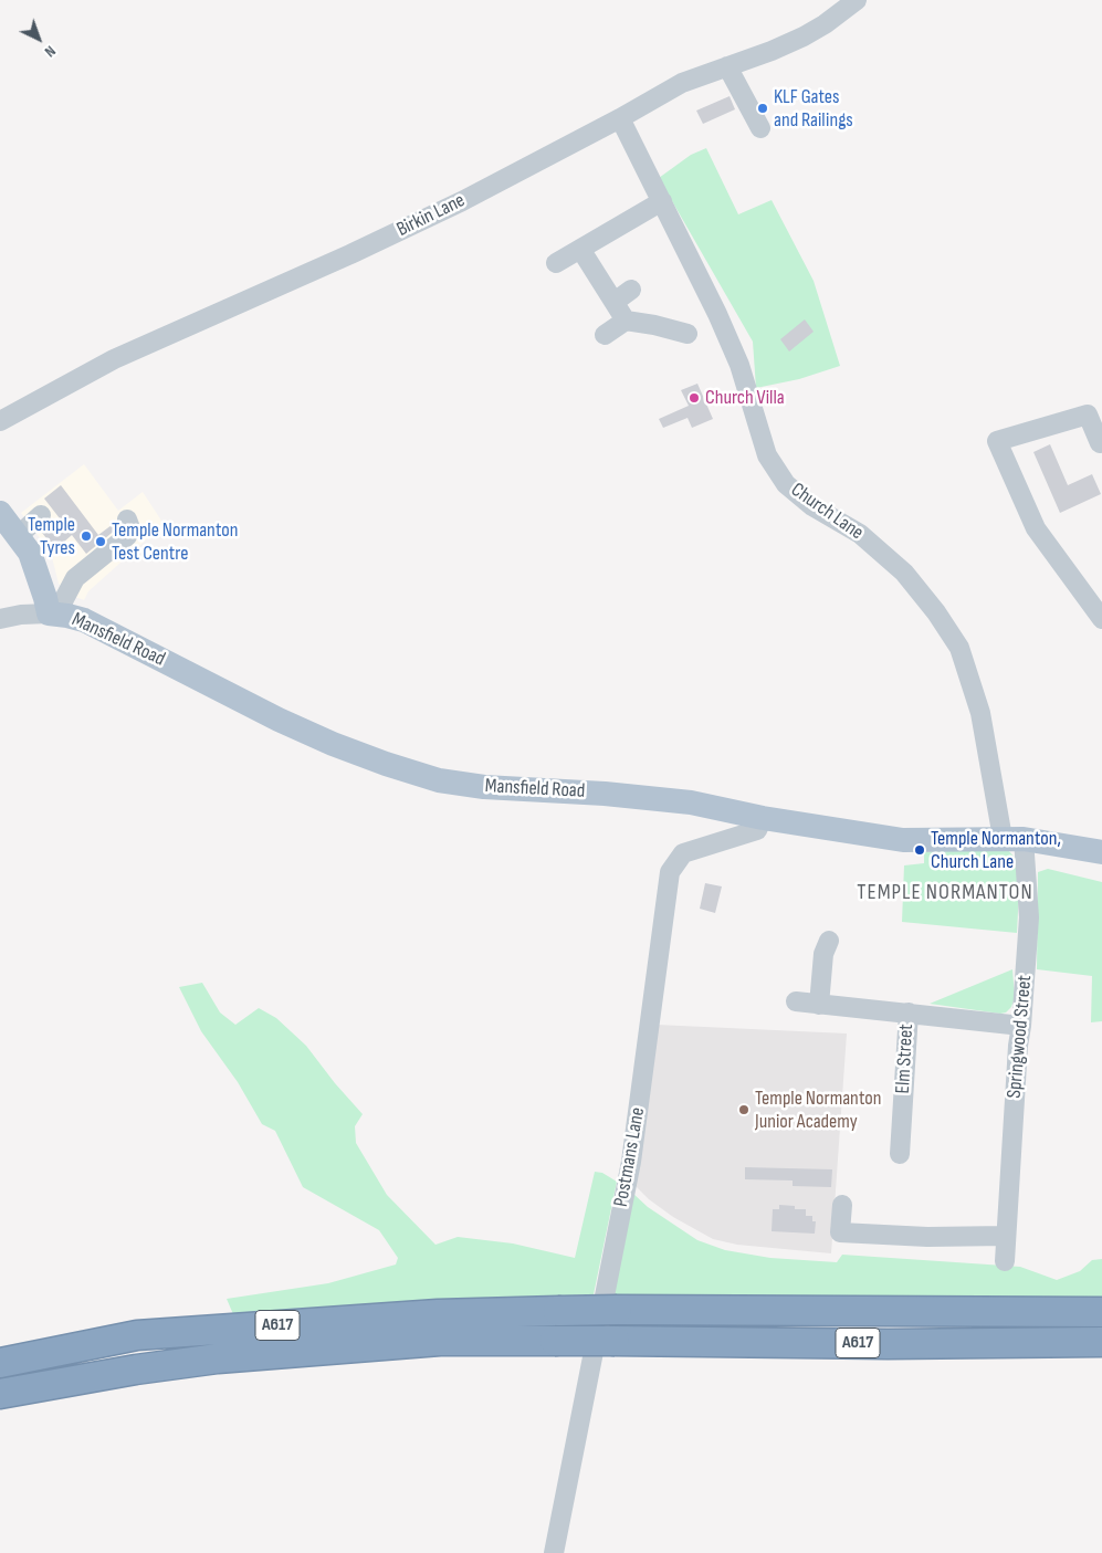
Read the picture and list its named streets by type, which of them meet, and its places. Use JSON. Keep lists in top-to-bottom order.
{
  "streets": {
    "highway": ["A617"],
    "main road": ["Mansfield Road"],
    "street": [
      "Birkin Lane",
      "Church Lane",
      "Springwood Street",
      "Elm Street",
      "Postmans Lane"
    ]
  },
  "crossings": [
    ["Birkin Lane", "Church Lane"],
    ["Church Lane", "Mansfield Road"],
    ["Church Lane", "Springwood Street"],
    ["Mansfield Road", "Springwood Street"],
    ["Mansfield Road", "Postmans Lane"],
    ["Springwood Street", "Elm Street"]
  ],
  "districts": ["TEMPLE NORMANTON"],
  "places": [
    "KLF Gates and Railings",
    "Church Villa",
    "Temple Tyres",
    "Temple Normanton Test Centre",
    "Temple Normanton, Church Lane",
    "Temple Normanton Junior Academy"
  ],
  "north": "bottom right"
}
